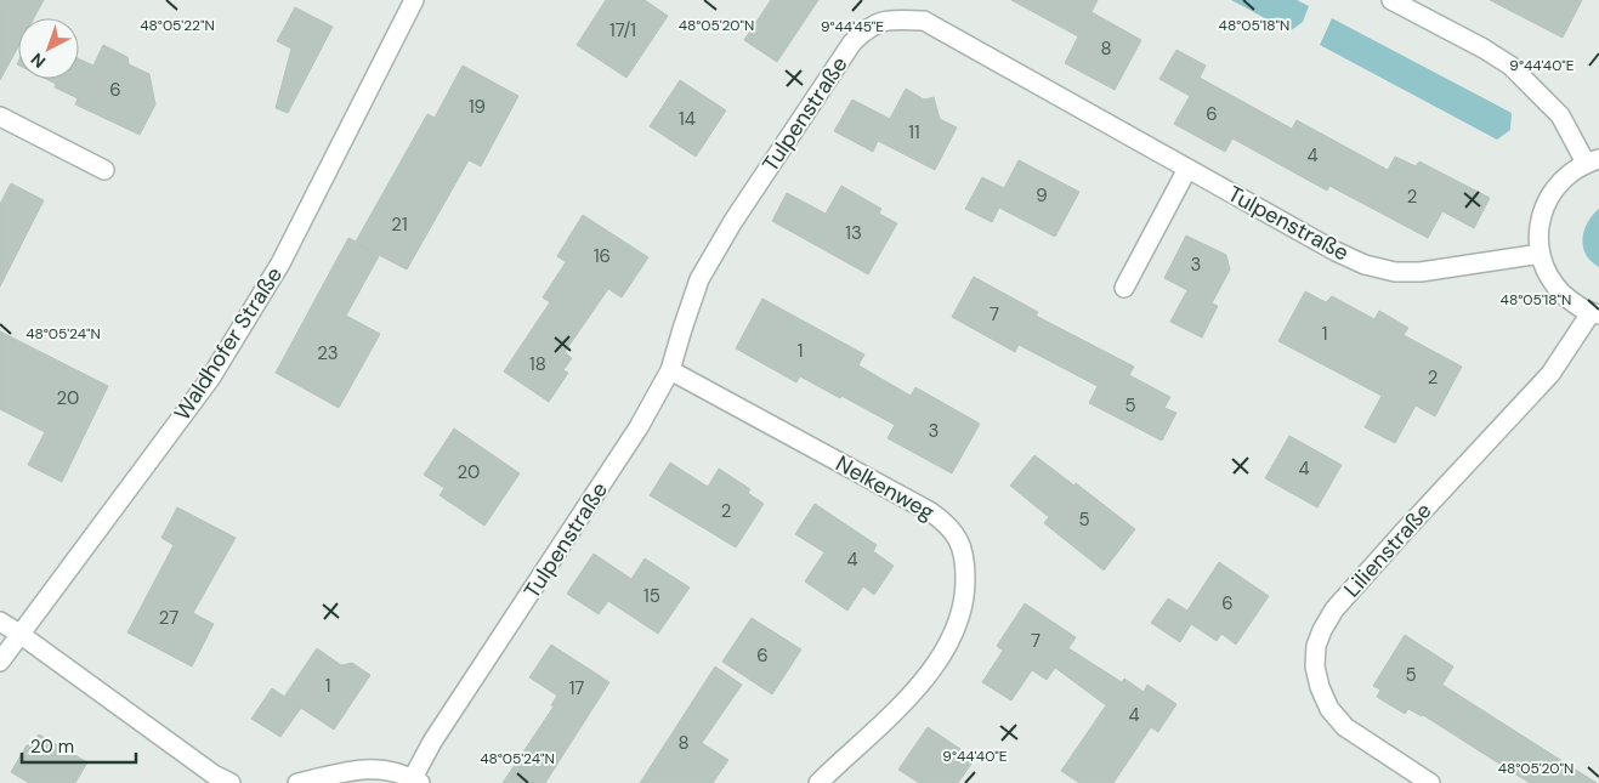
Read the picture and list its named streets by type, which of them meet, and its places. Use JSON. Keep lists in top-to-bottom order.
{
  "streets": {
    "street": [
      "Tulpenstraße",
      "Waldhofer Straße",
      "Nelkenweg",
      "Lilienstraße"
    ]
  },
  "crossings": [
    ["Tulpenstraße", "Nelkenweg"]
  ],
  "house_numbers": [
    "17/1",
    "8",
    "6",
    "19",
    "6",
    "14",
    "11",
    "4",
    "9",
    "2",
    "21",
    "13",
    "16",
    "3",
    "7",
    "1",
    "1",
    "23",
    "18",
    "2",
    "20",
    "5",
    "3",
    "4",
    "20",
    "2",
    "5",
    "4",
    "15",
    "6",
    "27",
    "7",
    "6",
    "5",
    "1",
    "17",
    "4",
    "8"
  ],
  "scale_bar": "20 m",
  "north": "bottom left",
  "coordinates": [
    "48°05'22\"N",
    "48°05'20\"N",
    "48°05'18\"N",
    "9°44'45\"E",
    "9°44'40\"E",
    "48°05'24\"N"
  ]
}
